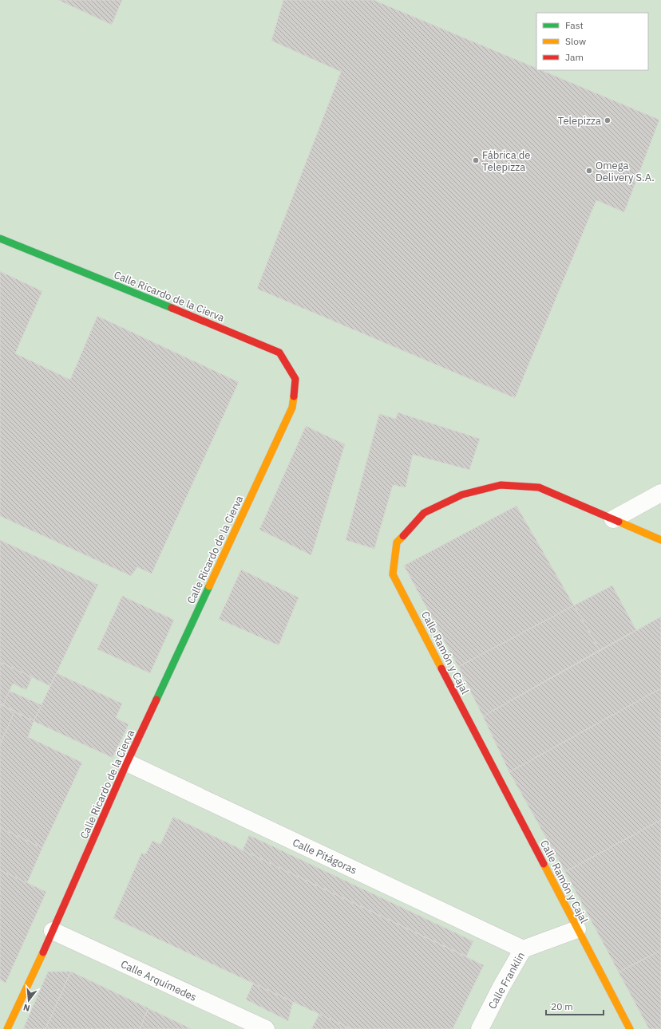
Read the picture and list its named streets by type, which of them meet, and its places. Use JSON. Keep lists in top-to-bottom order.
{
  "streets": {
    "street": [
      "Calle Ricardo de la Cierva",
      "Calle Ramón y Cajal",
      "Calle Pitágoras",
      "Calle Arquímedes",
      "Calle Franklin"
    ]
  },
  "crossings": [
    ["Calle Ricardo de la Cierva", "Calle Pitágoras"],
    ["Calle Ricardo de la Cierva", "Calle Arquímedes"],
    ["Calle Ramón y Cajal", "Calle Franklin"],
    ["Calle Pitágoras", "Calle Franklin"]
  ],
  "places": ["Telepizza", "Fábrica de Telepizza", "Omega Delivery S.A."],
  "legend": ["Fast", "Slow", "Jam"],
  "scale_bar": "20 m",
  "north": "bottom"
}
